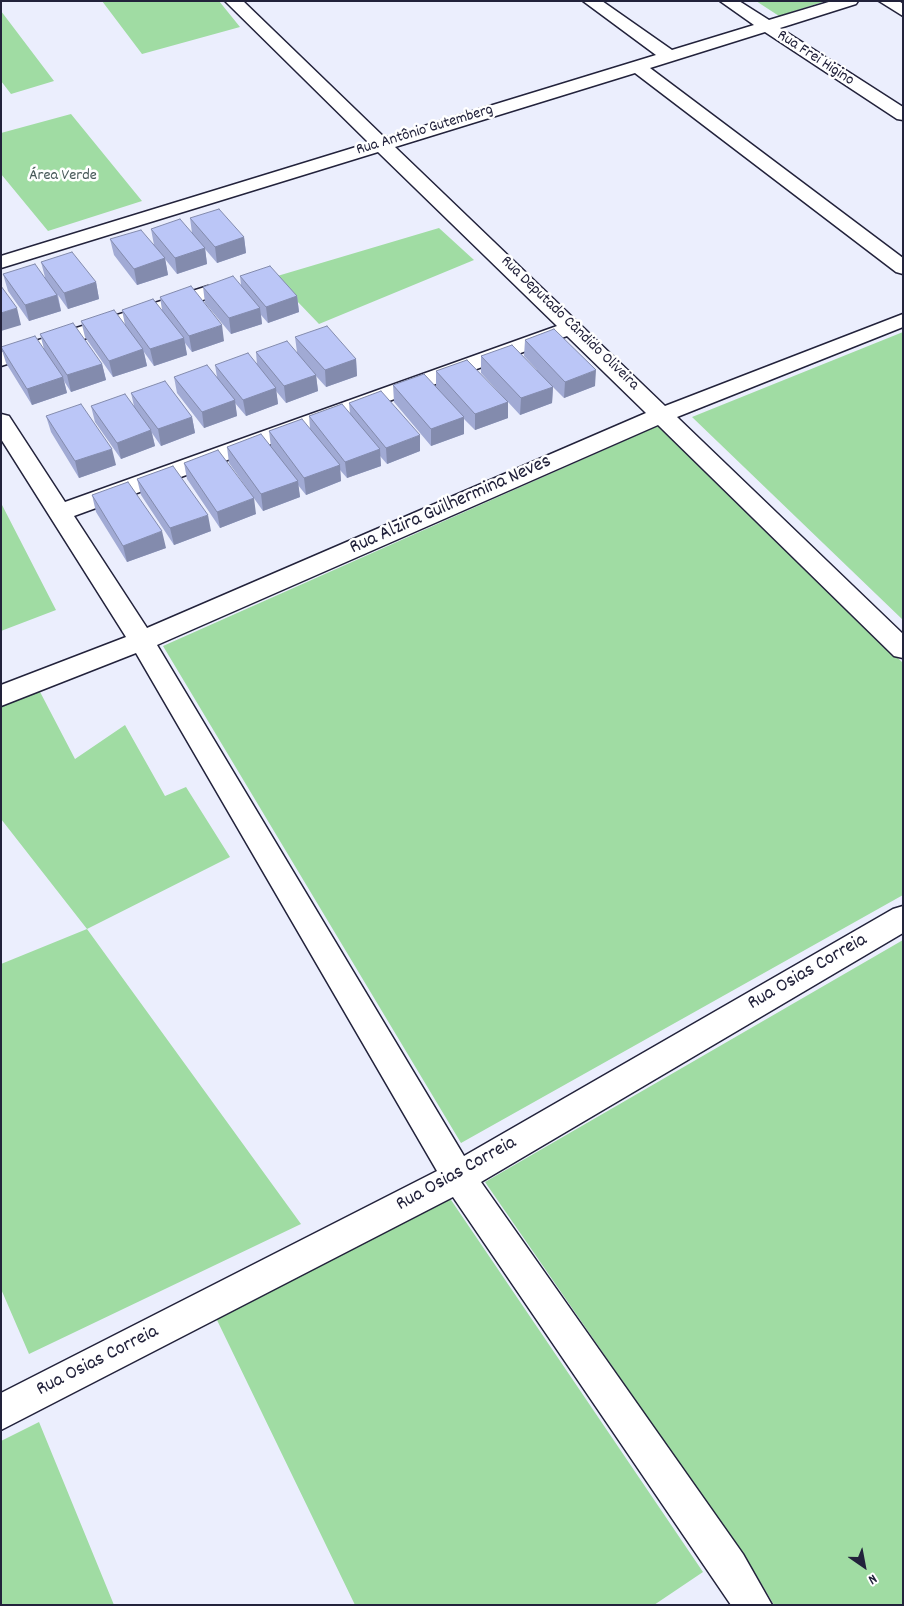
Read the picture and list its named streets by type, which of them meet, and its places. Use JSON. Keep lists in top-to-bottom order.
{
  "streets": {
    "street": [
      "Rua Frei Higino",
      "Rua Antônio Gutemberg",
      "Rua Deputado Cândido Oliveira",
      "Rua Alzira Guilhermina Neves",
      "Rua Osias Correia"
    ]
  },
  "crossings": [
    ["Rua Frei Higino", "Rua Antônio Gutemberg"],
    ["Rua Antônio Gutemberg", "Rua Deputado Cândido Oliveira"],
    ["Rua Deputado Cândido Oliveira", "Rua Alzira Guilhermina Neves"]
  ],
  "parks": ["Área Verde"],
  "north": "bottom right"
}
